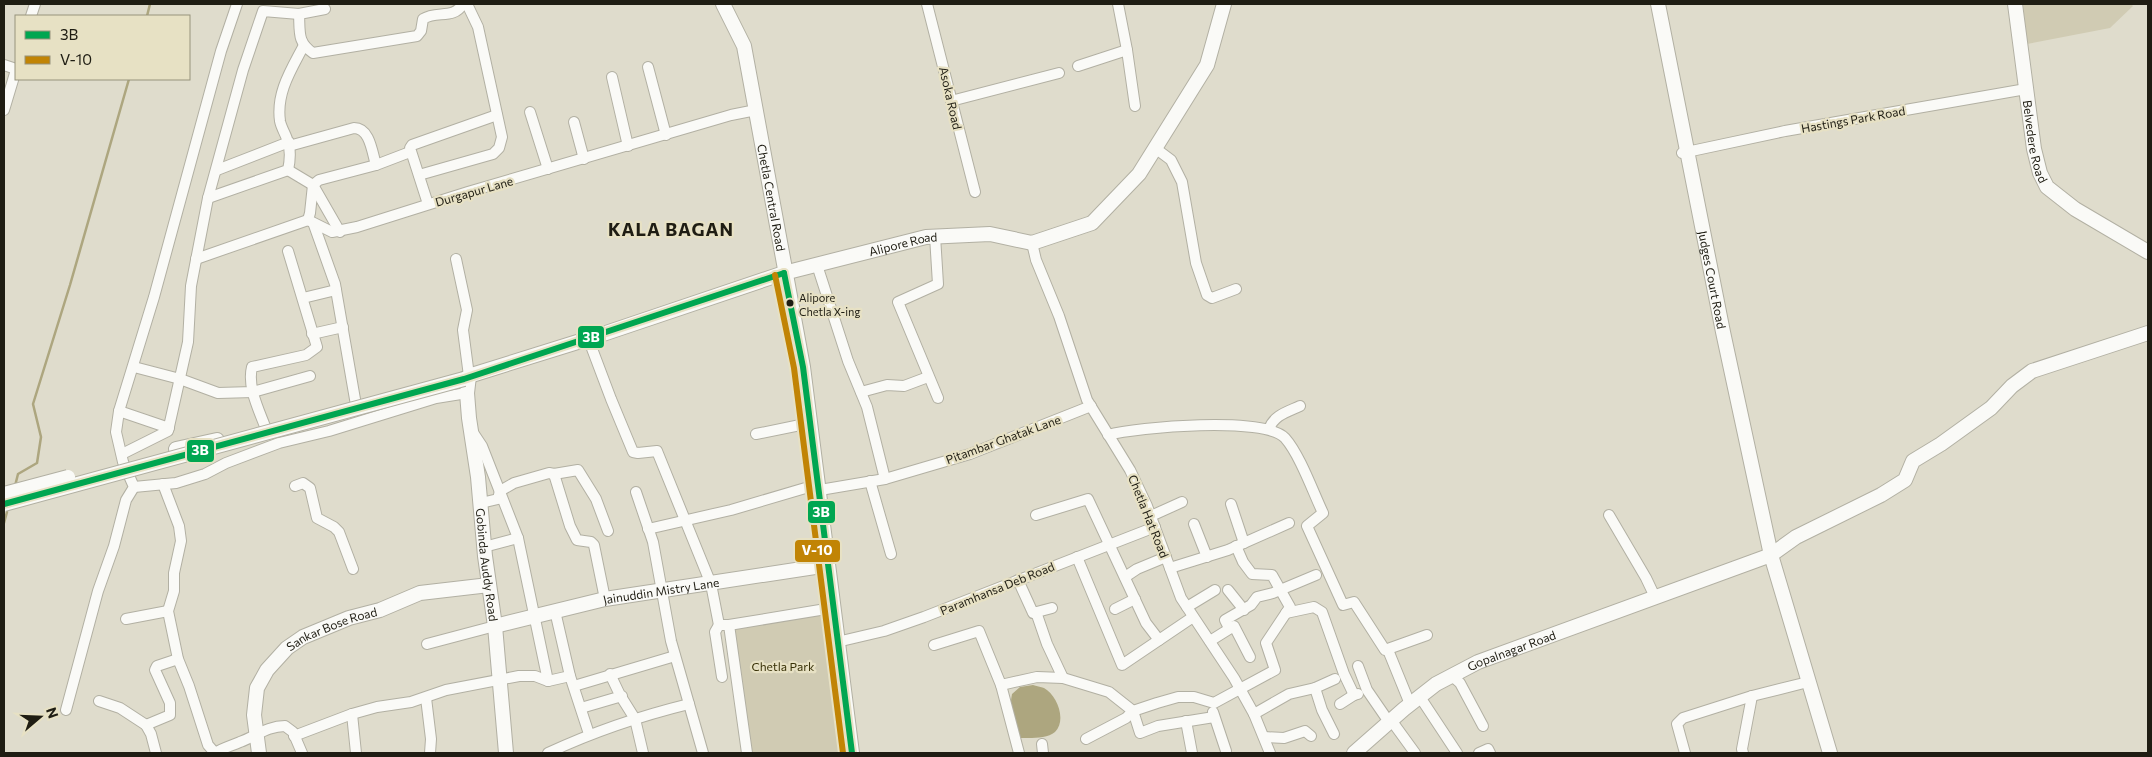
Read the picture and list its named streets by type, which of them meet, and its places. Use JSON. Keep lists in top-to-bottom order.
{
  "streets": {
    "main road": [
      "Belvedere Road",
      "Chetla Central Road",
      "Alipore Road",
      "Gobinda Auddy Road",
      "Jainuddin Mistry Lane",
      "Sankar Bose Road",
      "Gopalnagar Road"
    ],
    "street": [
      "Asoka Road",
      "Hastings Park Road",
      "Durgapur Lane",
      "Pitambar Ghatak Lane",
      "Chetla Hat Road",
      "Paramhansa Deb Road"
    ]
  },
  "crossings": [
    ["Hastings Park Road", "Belvedere Road"],
    ["Durgapur Lane", "Chetla Central Road"],
    ["Chetla Central Road", "Alipore Road"],
    ["Chetla Central Road", "Pitambar Ghatak Lane"],
    ["Chetla Central Road", "Paramhansa Deb Road"],
    ["Chetla Central Road", "Jainuddin Mistry Lane"],
    ["Alipore Road", "Chetla Hat Road"],
    ["Alipore Road", "Gobinda Auddy Road"],
    ["Pitambar Ghatak Lane", "Chetla Hat Road"],
    ["Chetla Hat Road", "Paramhansa Deb Road"],
    ["Gobinda Auddy Road", "Jainuddin Mistry Lane"],
    ["Gobinda Auddy Road", "Sankar Bose Road"]
  ],
  "districts": ["KALA BAGAN"],
  "parks": ["Chetla Park"],
  "places": ["Alipore Chetla X-ing"],
  "lines": ["transit line 3B", "transit line V-10"],
  "legend": ["3B", "V-10"],
  "north": "right"
}
